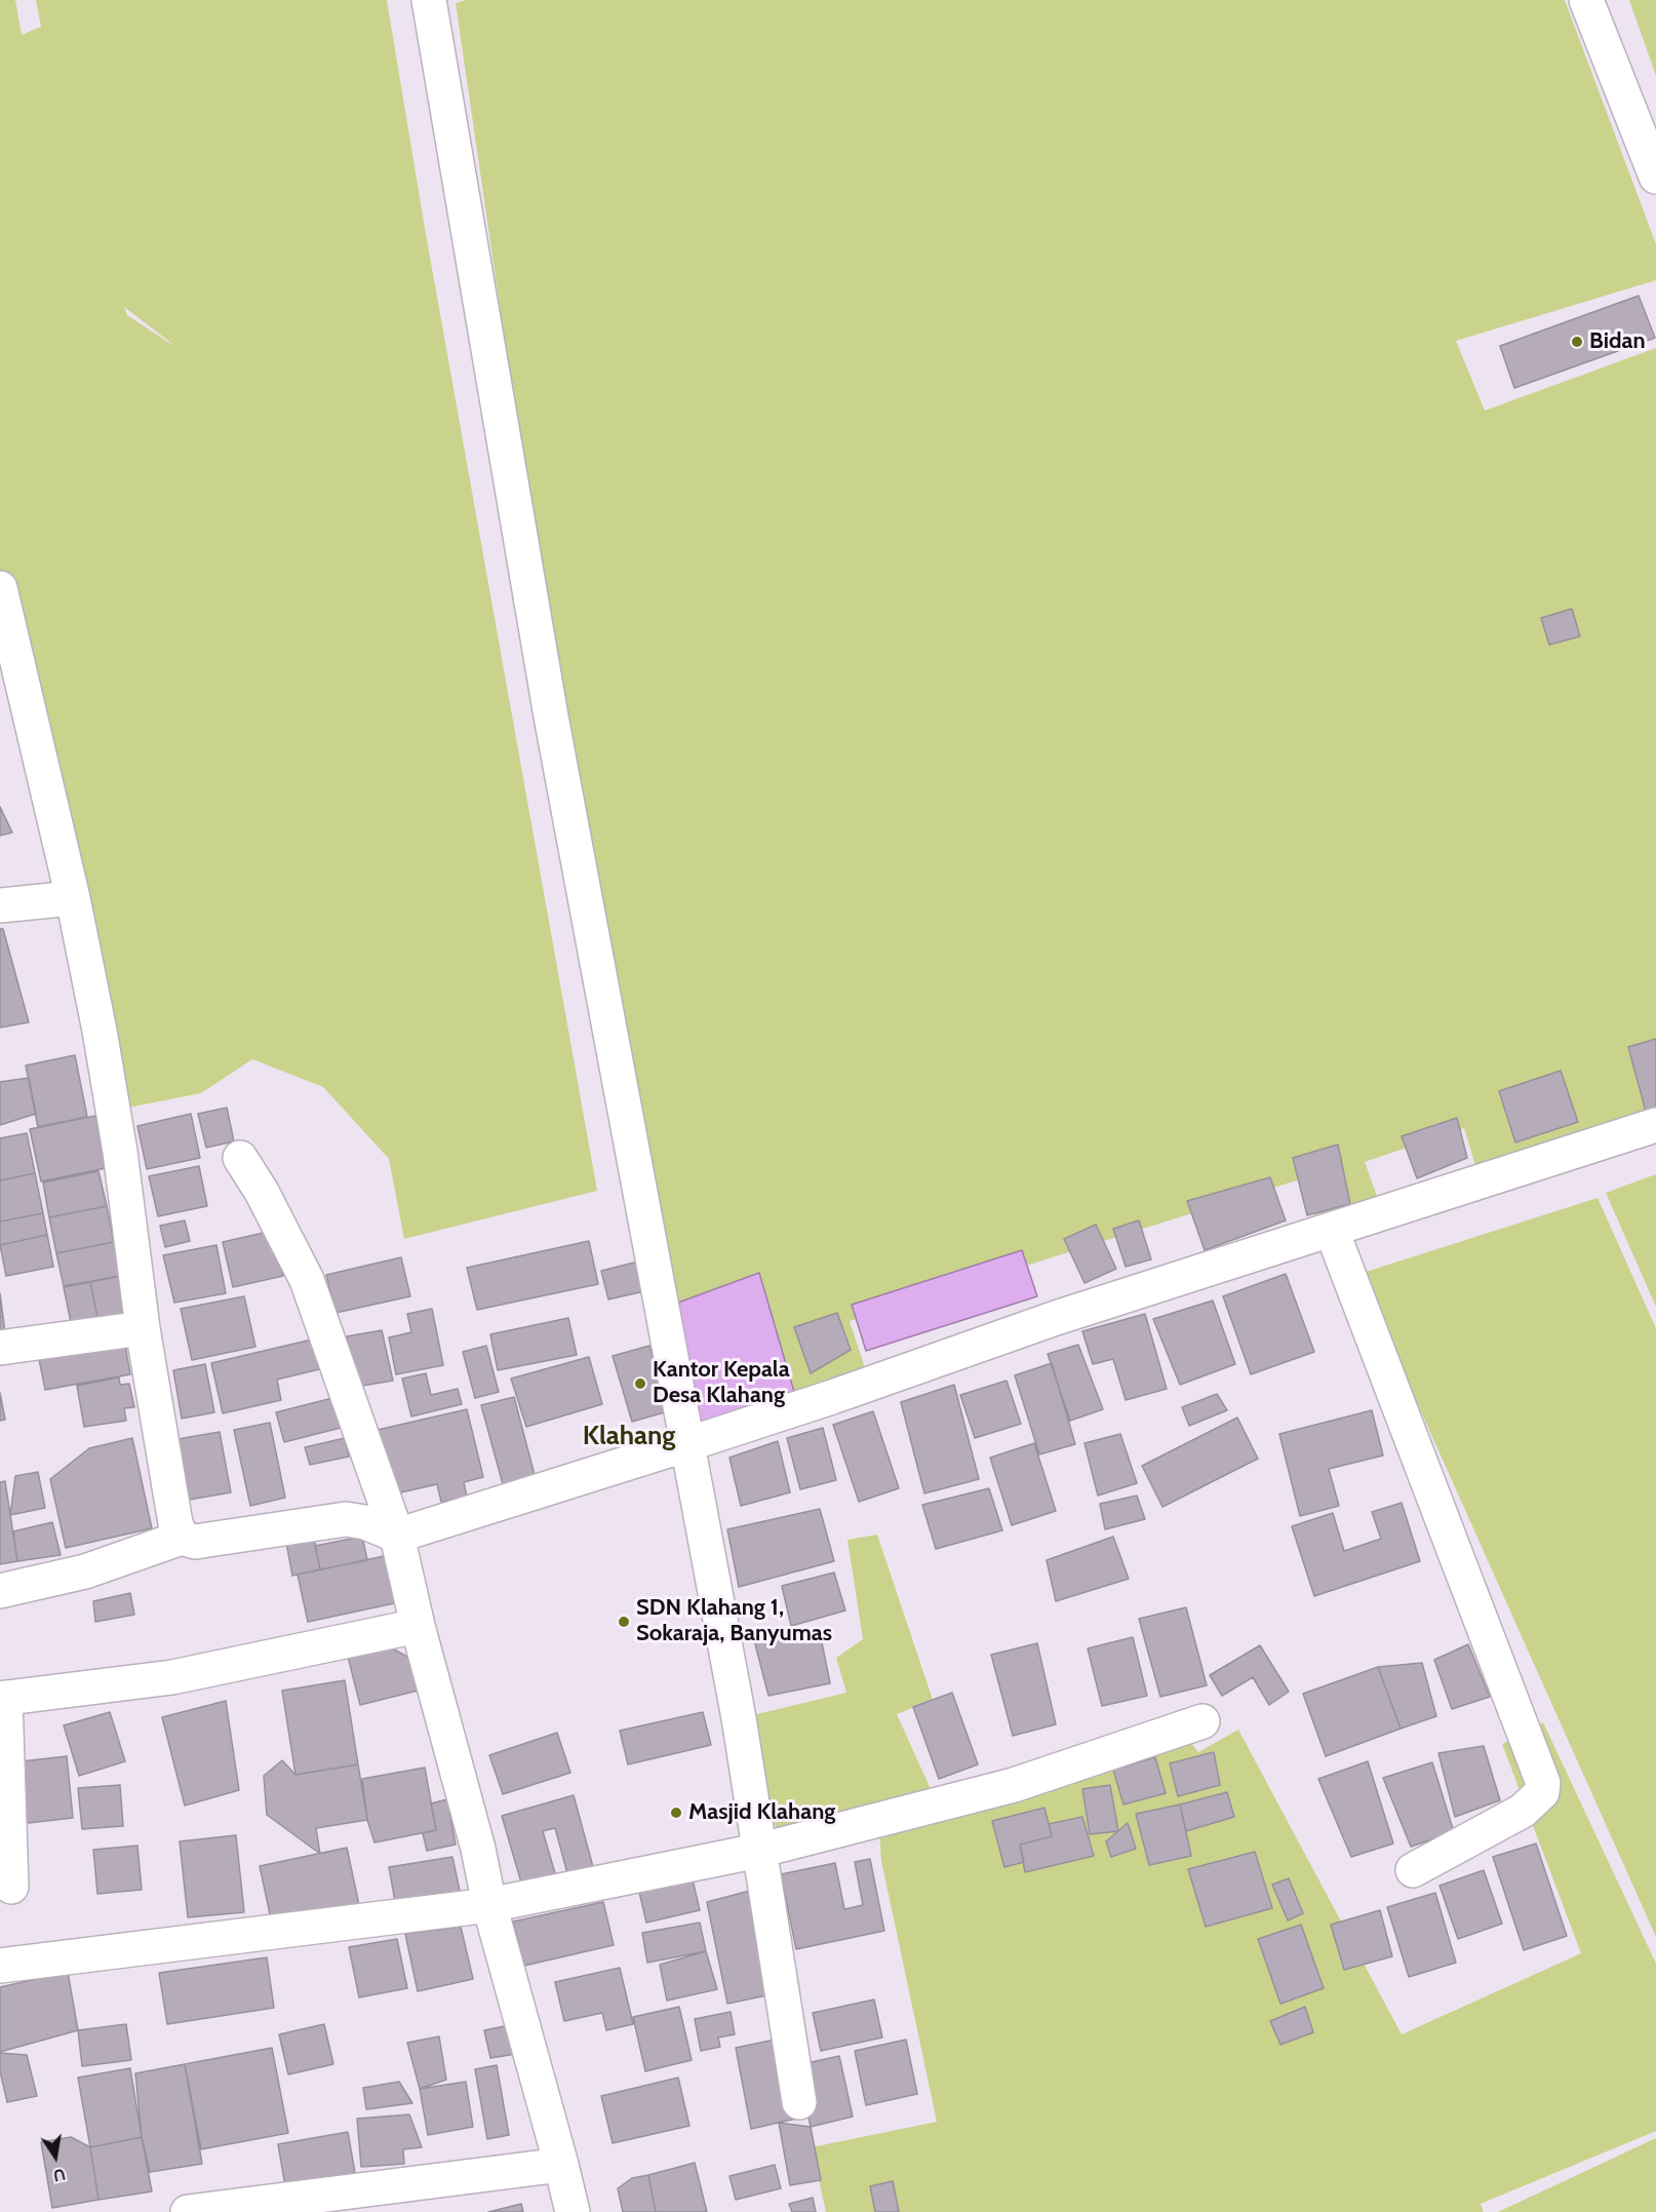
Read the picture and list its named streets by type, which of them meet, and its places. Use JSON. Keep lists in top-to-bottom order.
{
  "districts": ["Klahang"],
  "places": [
    "Bidan",
    "Kantor Kepala Desa Klahang",
    "SDN Klahang 1, Sokaraja, Banyumas",
    "Masjid Klahang"
  ],
  "north": "bottom"
}
